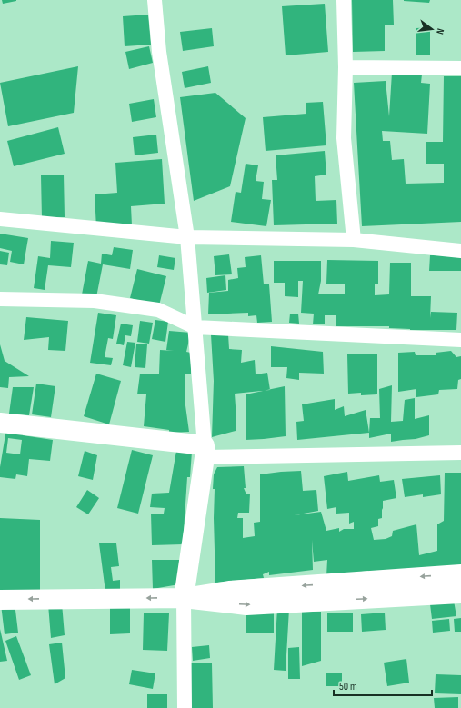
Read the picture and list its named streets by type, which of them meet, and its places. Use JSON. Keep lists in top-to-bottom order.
{
  "scale_bar": "50 m",
  "north": "right"
}
